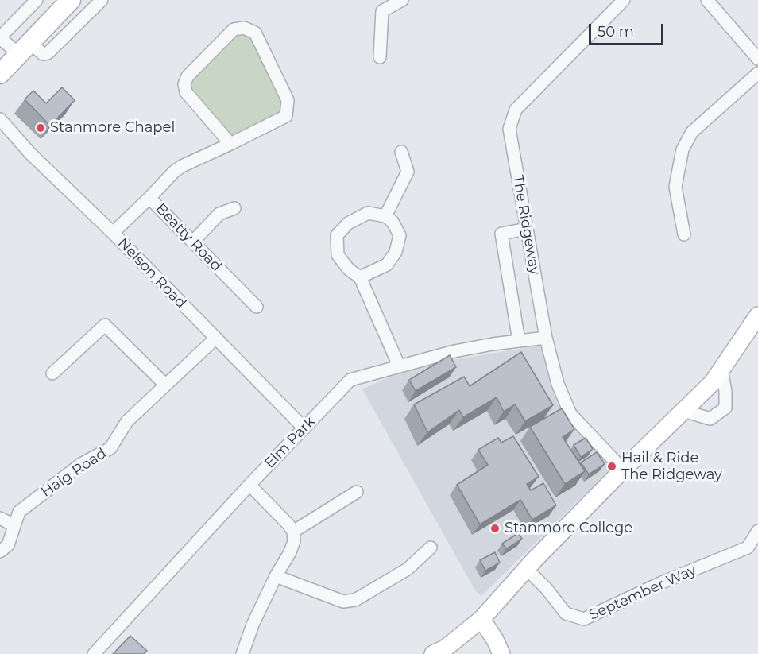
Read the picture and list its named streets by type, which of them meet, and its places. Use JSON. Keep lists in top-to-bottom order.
{
  "streets": {
    "street": [
      "The Ridgeway",
      "Beatty Road",
      "Nelson Road",
      "Elm Park",
      "Haig Road",
      "September Way"
    ]
  },
  "crossings": [
    ["The Ridgeway", "Elm Park"],
    ["Nelson Road", "Elm Park"],
    ["Nelson Road", "Haig Road"]
  ],
  "places": ["Stanmore Chapel", "Hail & Ride The Ridgeway", "Stanmore College"],
  "scale_bar": "50 m"
}
